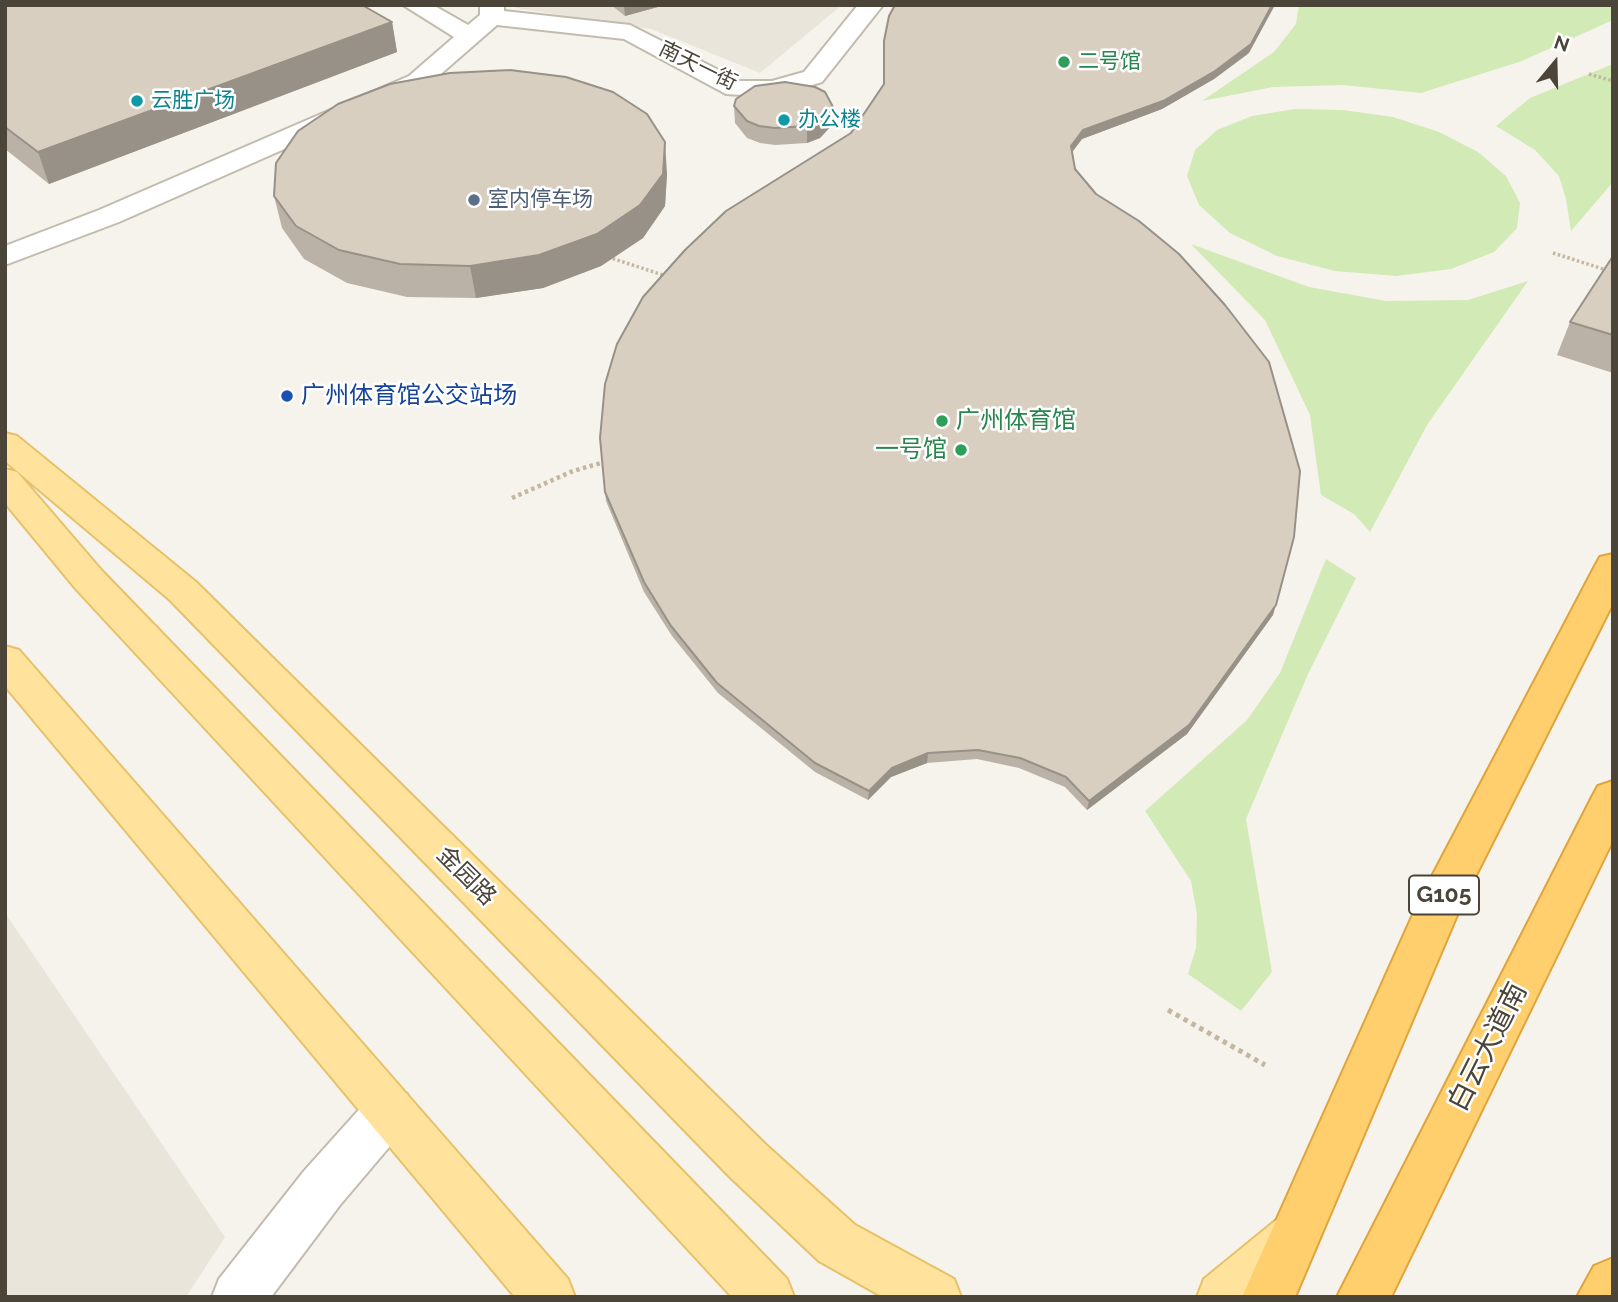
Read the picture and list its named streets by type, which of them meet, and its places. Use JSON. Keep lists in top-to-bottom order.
{
  "streets": {
    "highway": ["G105", "白云大道南"],
    "main road": ["金园路"],
    "street": ["南天一街"]
  },
  "places": [
    "二号馆",
    "云胜广场",
    "办公楼",
    "室内停车场",
    "广州体育馆公交站场",
    "广州体育馆",
    "一号馆"
  ],
  "north": "top"
}
